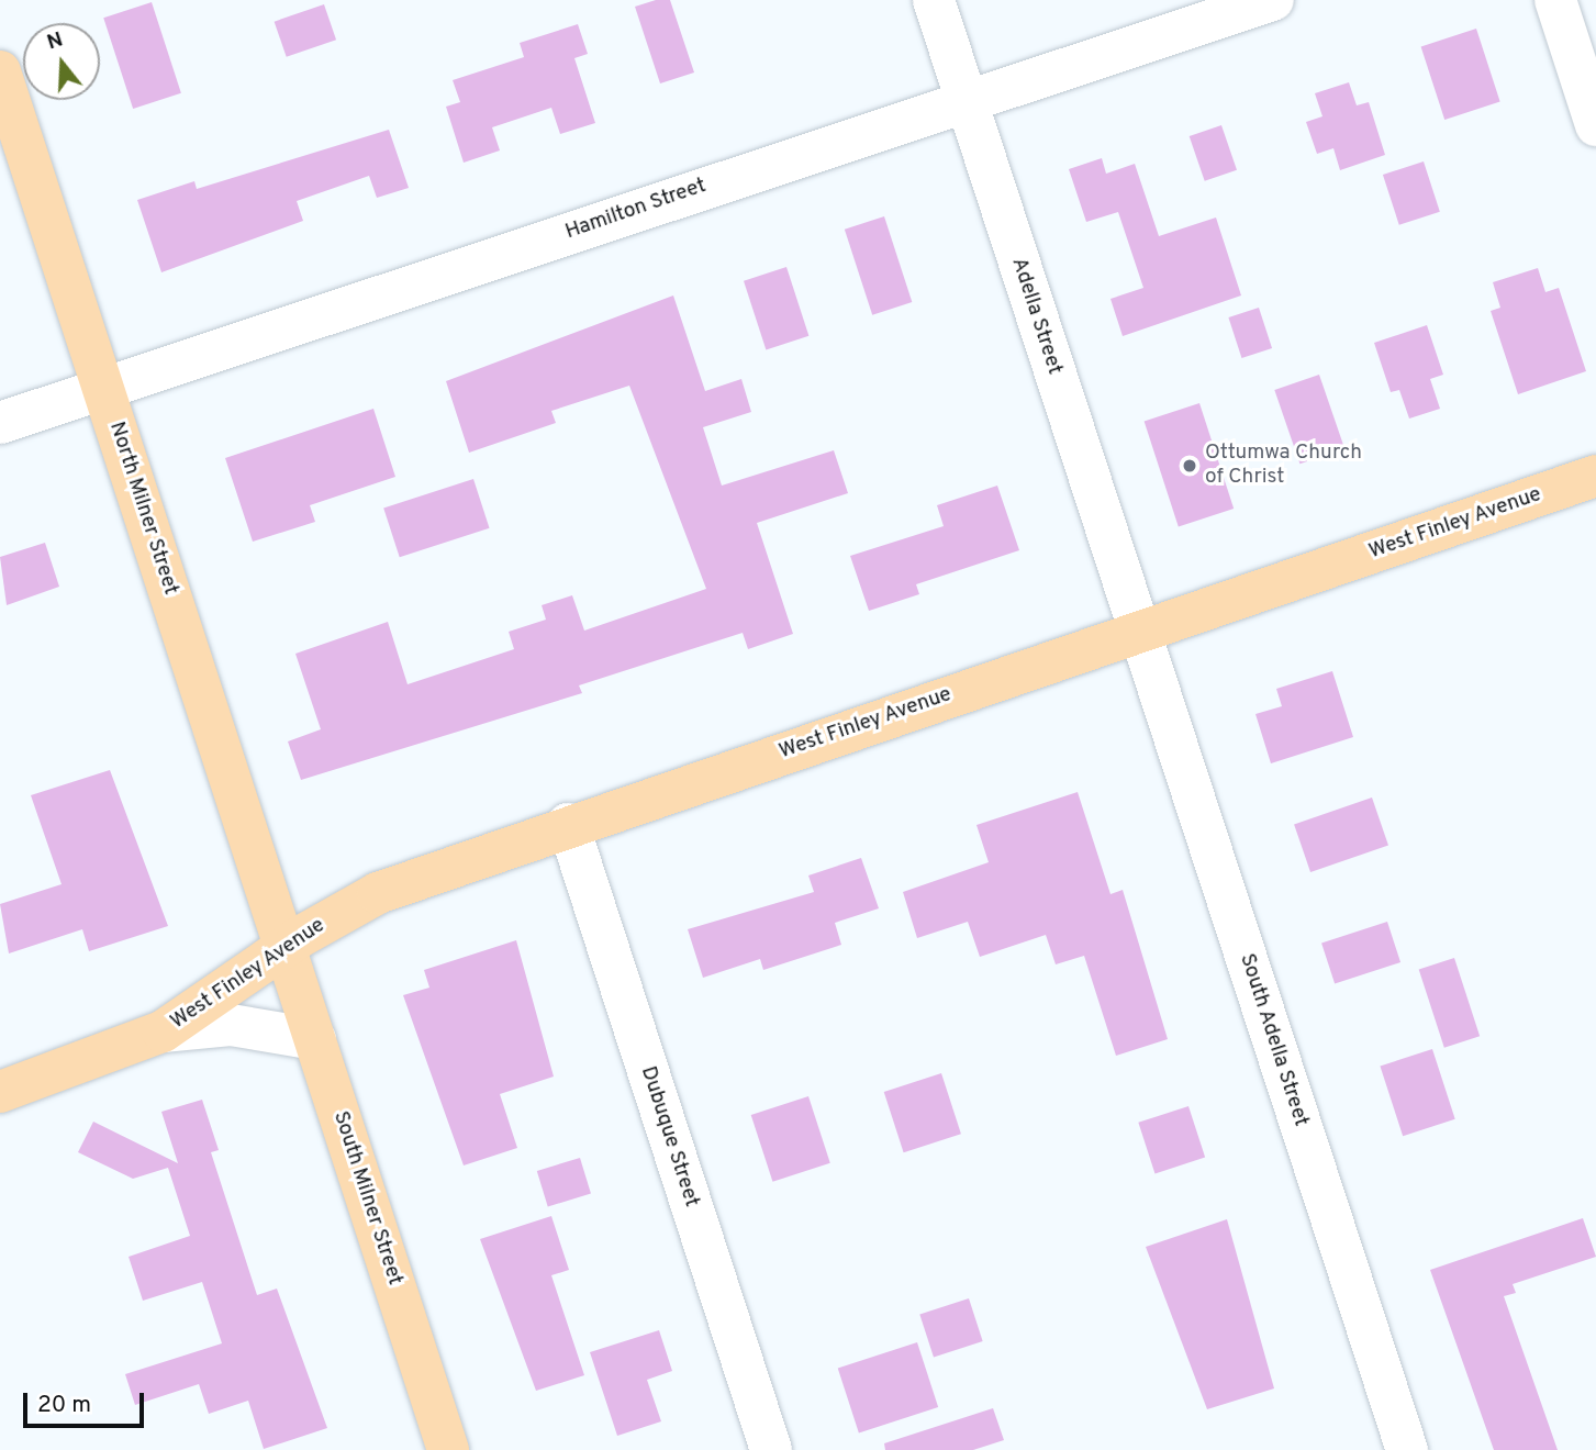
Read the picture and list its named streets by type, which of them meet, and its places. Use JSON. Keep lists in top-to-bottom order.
{
  "streets": {
    "main road": ["North Milner Street", "West Finley Avenue", "South Milner Street"],
    "street": [
      "Hamilton Street",
      "Adella Street",
      "South Adella Street",
      "Dubuque Street"
    ]
  },
  "crossings": [
    ["Hamilton Street", "Adella Street"],
    ["Hamilton Street", "North Milner Street"],
    ["Adella Street", "West Finley Avenue"],
    ["Adella Street", "South Adella Street"],
    ["North Milner Street", "West Finley Avenue"],
    ["North Milner Street", "South Milner Street"],
    ["West Finley Avenue", "South Adella Street"],
    ["West Finley Avenue", "Dubuque Street"],
    ["West Finley Avenue", "South Milner Street"]
  ],
  "places": ["Ottumwa Church of Christ"],
  "scale_bar": "20 m",
  "north": "top"
}
